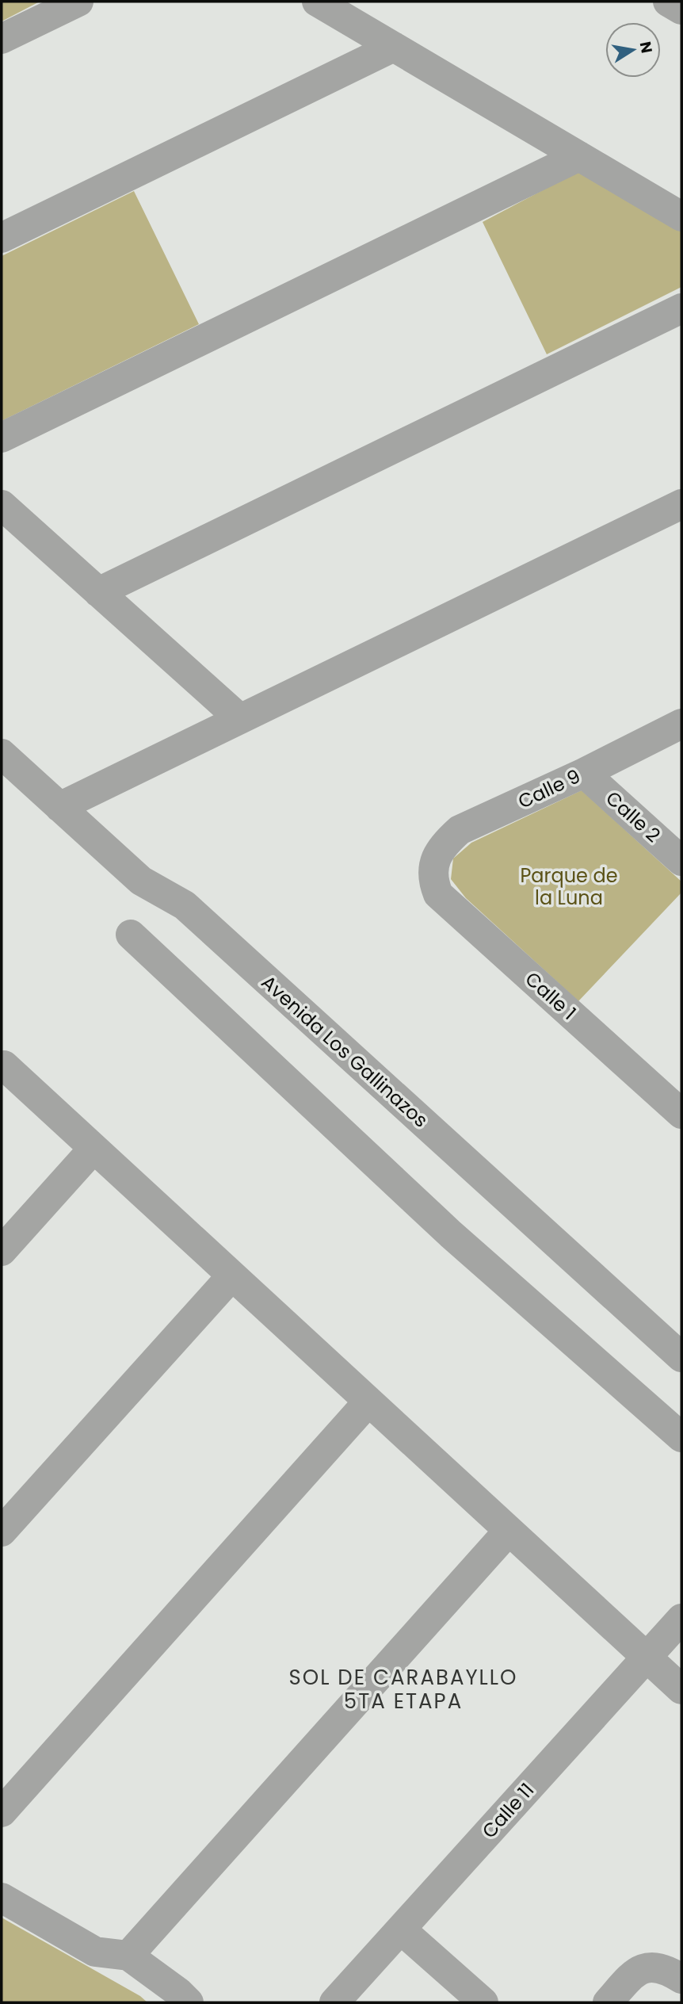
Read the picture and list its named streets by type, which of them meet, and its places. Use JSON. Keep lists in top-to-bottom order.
{
  "streets": {
    "street": [
      "Calle 9",
      "Calle 2",
      "Calle 1",
      "Avenida Los Gallinazos",
      "Calle 11"
    ]
  },
  "crossings": [
    ["Calle 9", "Calle 2"],
    ["Calle 9", "Calle 1"]
  ],
  "districts": ["SOL DE CARABAYLLO 5TA ETAPA"],
  "parks": ["Parque de la Luna"],
  "north": "right"
}
